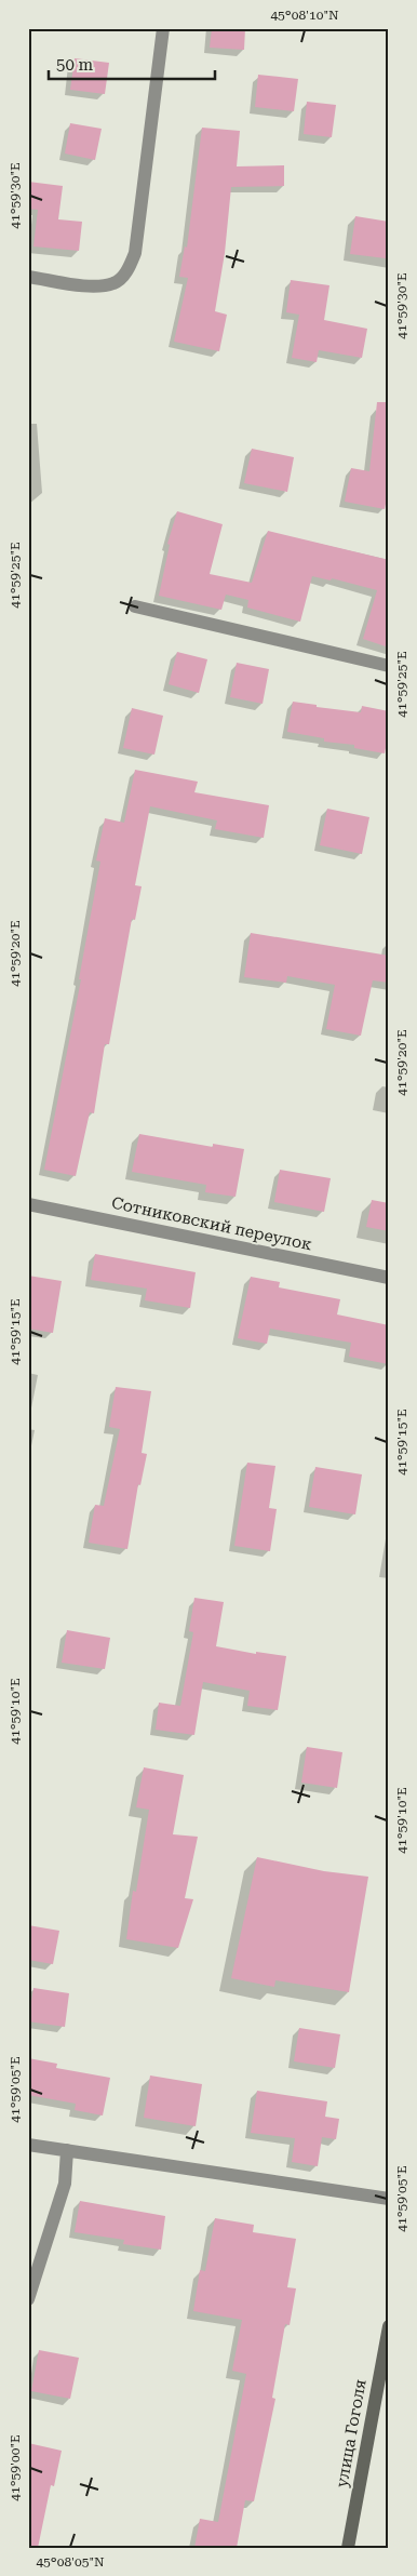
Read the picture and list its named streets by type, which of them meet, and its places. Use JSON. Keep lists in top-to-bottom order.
{
  "streets": {
    "main road": ["улица Гоголя"],
    "street": ["Сотниковский переулок"]
  },
  "scale_bar": "50 m",
  "coordinates": [
    "45°08'10\"N",
    "41°59'30\"E",
    "41°59'25\"E",
    "41°59'20\"E",
    "41°59'15\"E",
    "41°59'10\"E",
    "41°59'05\"E",
    "41°59'00\"E",
    "45°08'05\"N"
  ]
}
